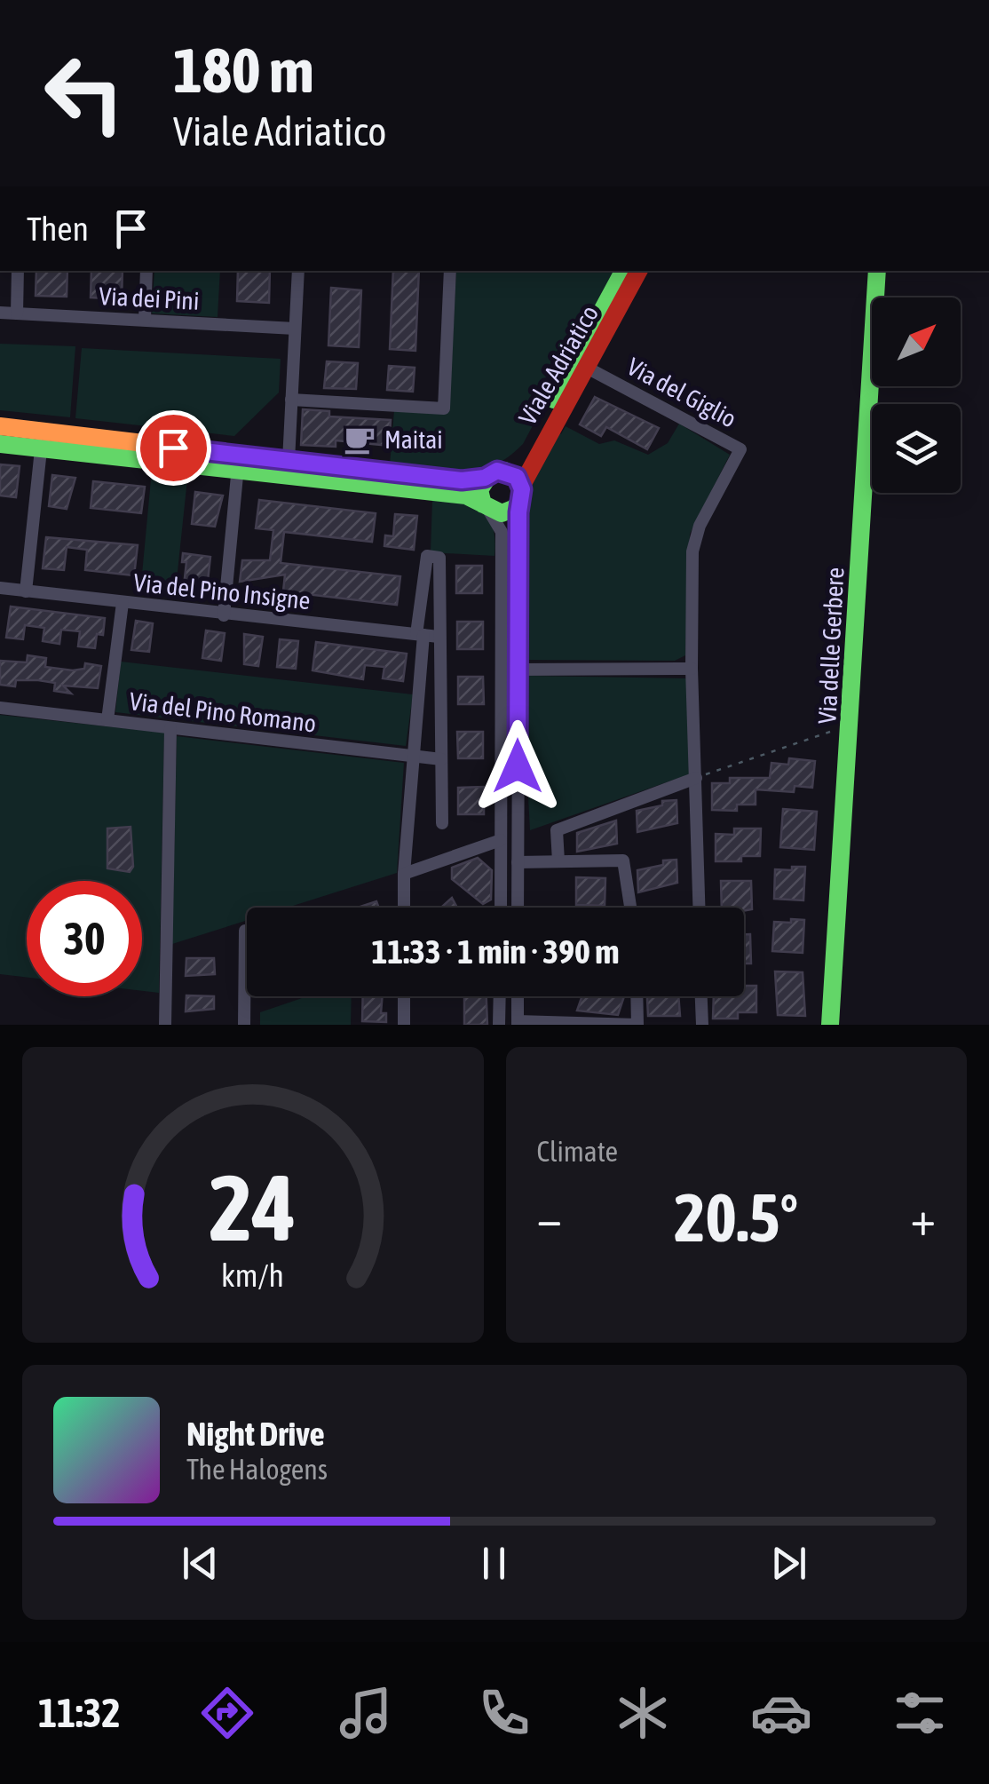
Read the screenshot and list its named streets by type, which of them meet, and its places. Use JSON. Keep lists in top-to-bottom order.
{
  "streets": {
    "street": [
      "Via dei Pini",
      "Viale Adriatico",
      "Via del Giglio",
      "Via del Pino Insigne",
      "Via delle Gerbere",
      "Via del Pino Romano"
    ]
  },
  "crossings": [
    ["Viale Adriatico", "Via del Giglio"]
  ],
  "places": {
    "cafe": ["Maitai"]
  },
  "north": "top right",
  "page": {
    "turn": ["180 m", "Viale Adriatico"],
    "then": "Then",
    "limit": "30",
    "trip": "11:33 · 1 min · 390 m",
    "tile": "Climate",
    "heat": ["−", "20.5°", "+"],
    "song": ["Night Drive", "The Halogens"],
    "tabs": "11:32",
    "gauge": ["24", "km/h"]
  }
}
